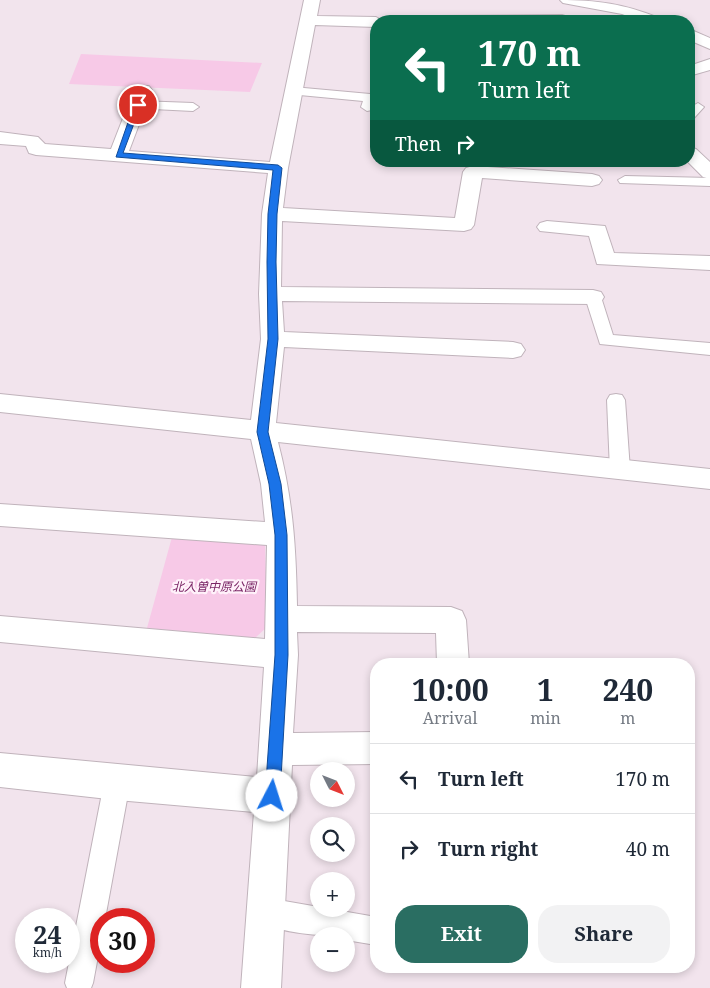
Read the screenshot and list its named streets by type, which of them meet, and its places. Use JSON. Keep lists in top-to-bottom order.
{
  "parks": ["北入曽中原公園"],
  "north": "bottom right",
  "page": {
    "turn": ["170 m", "Turn left"],
    "then": "Then",
    "eta": [
      "10:00",
      "Arrival",
      "1",
      "min",
      "240",
      "m"
    ],
    "list": [
      {
        "name": "Turn left",
        "value": "170 m"
      },
      {
        "name": "Turn right",
        "value": "40 m"
      }
    ],
    "map_buttons": ["+", "−"],
    "buttons": ["Exit", "Share"],
    "speed": "24 km/h",
    "limit": "30"
  }
}
